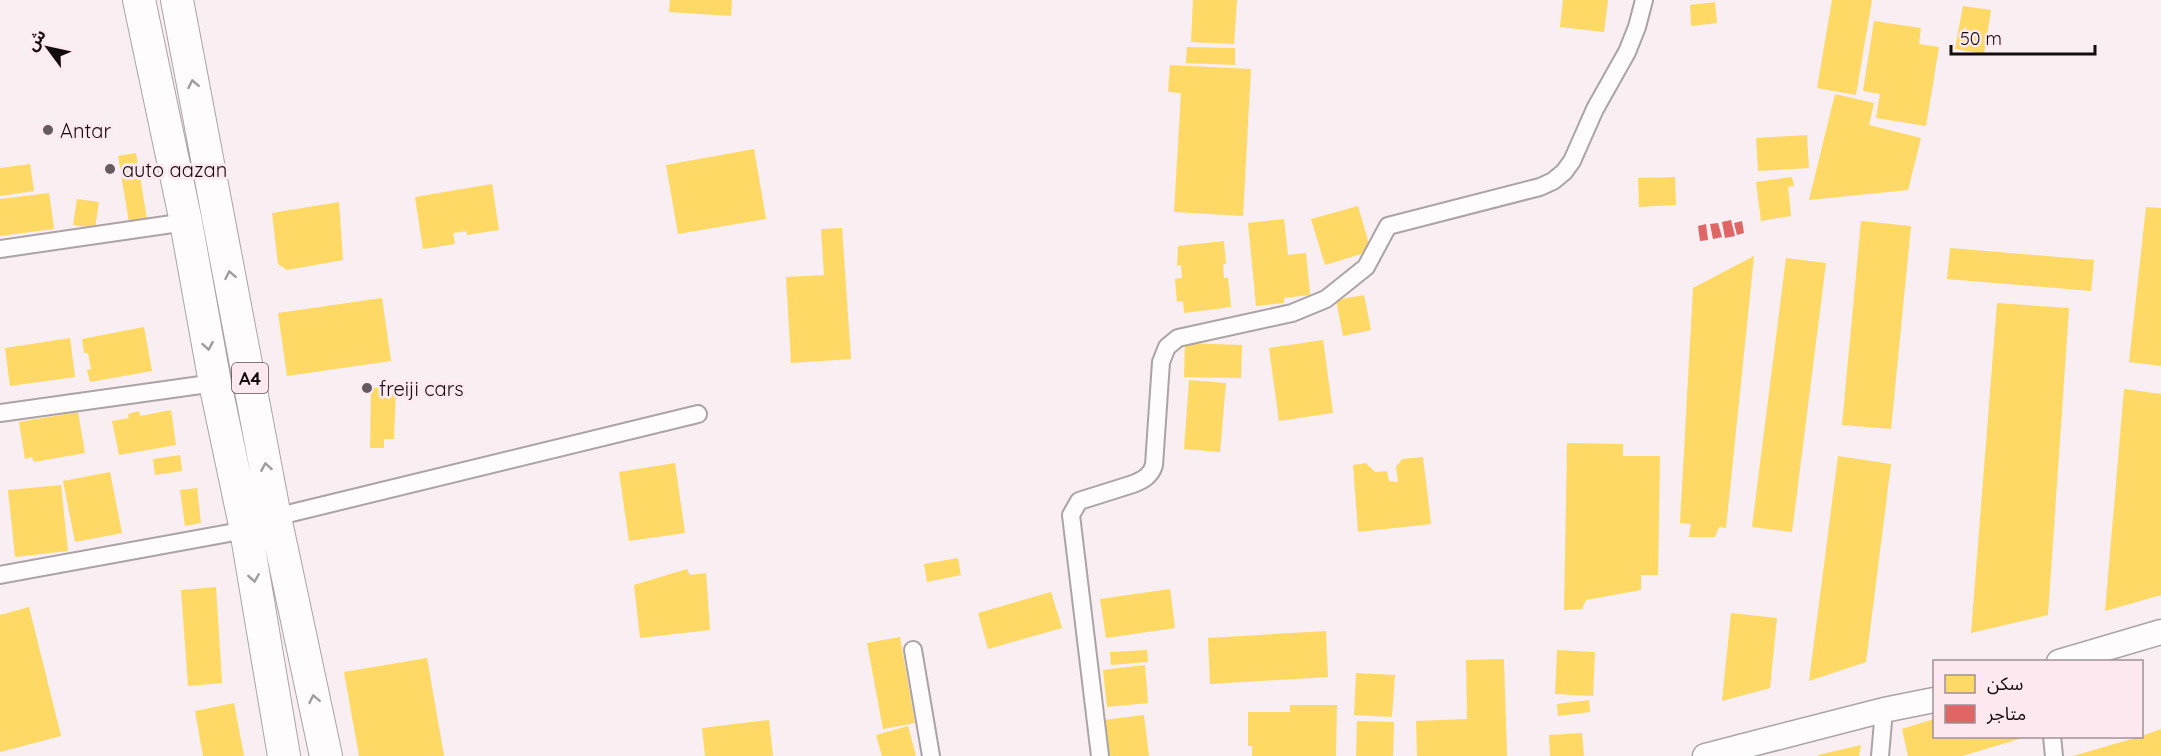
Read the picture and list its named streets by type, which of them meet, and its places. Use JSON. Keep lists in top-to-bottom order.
{
  "streets": {
    "highway": ["A4"]
  },
  "places": ["Antar", "auto aazan", "freiji cars"],
  "legend": ["سكن", "متاجر"],
  "scale_bar": "50 m",
  "north": "top left"
}
